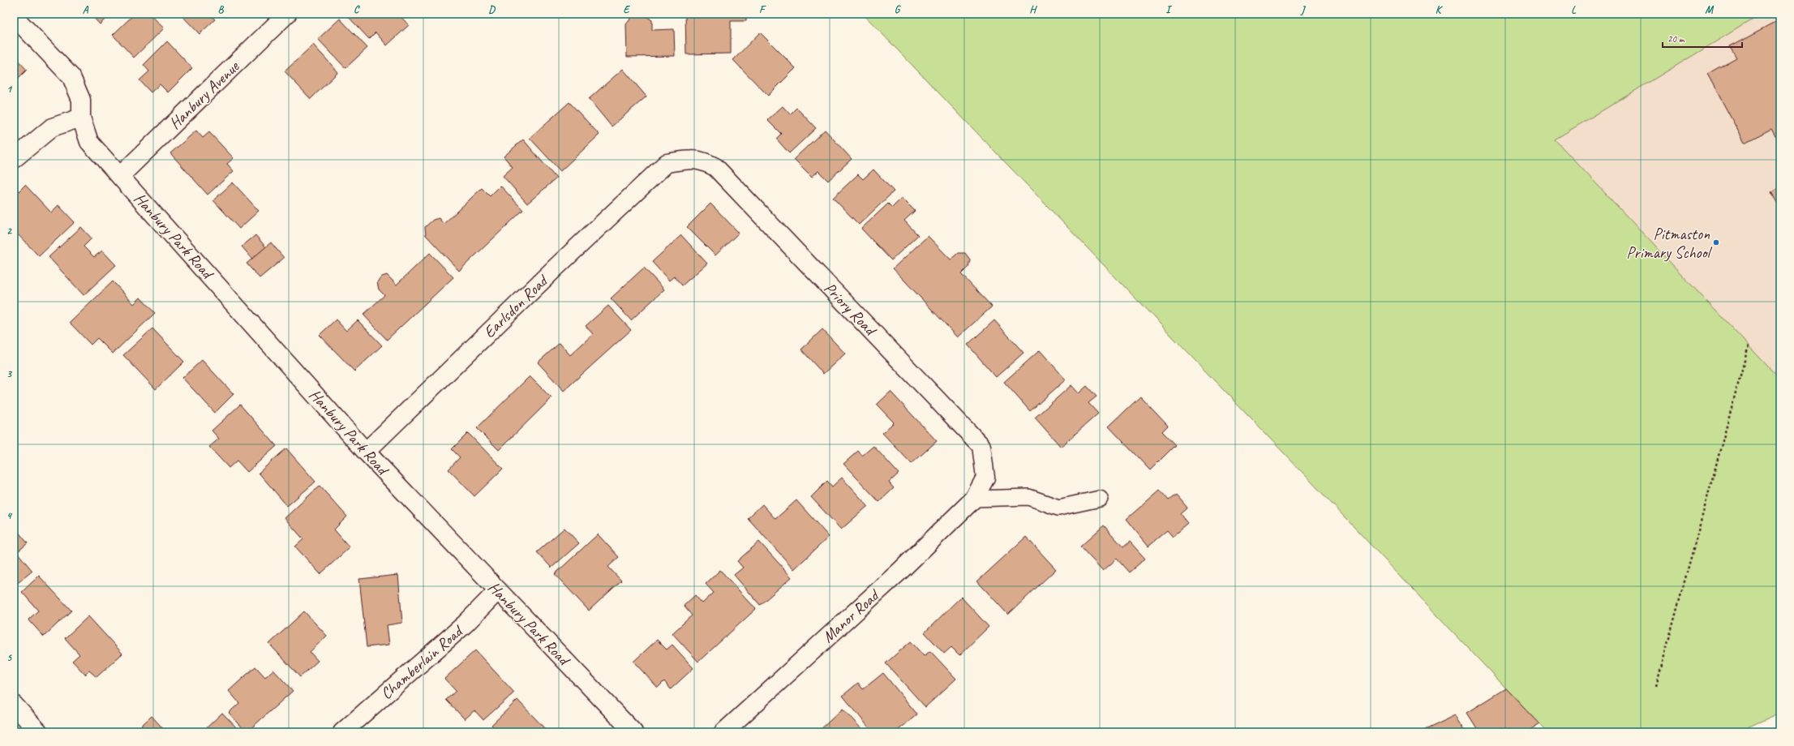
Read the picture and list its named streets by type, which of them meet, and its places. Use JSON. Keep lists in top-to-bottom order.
{
  "streets": {
    "street": [
      "Hanbury Avenue",
      "Hanbury Park Road",
      "Earlsdon Road",
      "Priory Road",
      "Manor Road",
      "Chamberlain Road"
    ]
  },
  "crossings": [
    ["Hanbury Avenue", "Hanbury Park Road"],
    ["Hanbury Park Road", "Earlsdon Road"],
    ["Hanbury Park Road", "Chamberlain Road"],
    ["Earlsdon Road", "Priory Road"],
    ["Priory Road", "Manor Road"]
  ],
  "places": ["Pitmaston Primary School"],
  "scale_bar": "20 m",
  "grid": {
    "columns": [
      "A",
      "B",
      "C",
      "D",
      "E",
      "F",
      "G",
      "H",
      "I",
      "J",
      "K",
      "L",
      "M"
    ],
    "rows": [
      "1",
      "2",
      "3",
      "4",
      "5"
    ]
  }
}
